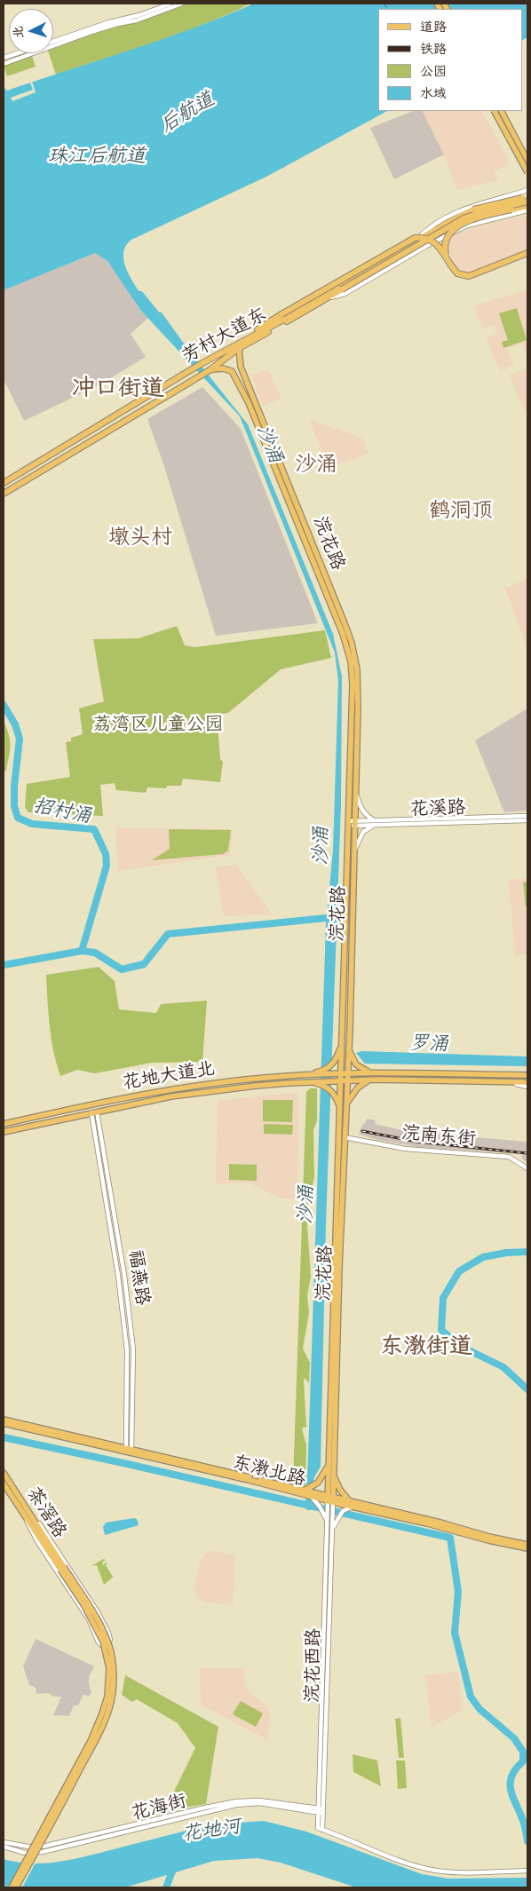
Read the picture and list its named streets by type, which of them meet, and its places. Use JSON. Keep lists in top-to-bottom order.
{
  "streets": {
    "highway": ["芳村大道东"],
    "main road": [
      "浣花路",
      "花地大道北",
      "东漖北路",
      "茶滘路"
    ],
    "street": [
      "花溪路",
      "浣南东街",
      "福燕路",
      "浣花西路",
      "花海街"
    ]
  },
  "crossings": [
    ["芳村大道东", "浣花路"],
    ["浣花路", "花溪路"],
    ["浣花路", "花地大道北"],
    ["浣花路", "浣南东街"],
    ["浣花路", "东漖北路"],
    ["浣花路", "浣花西路"],
    ["花地大道北", "福燕路"],
    ["福燕路", "东漖北路"],
    ["东漖北路", "浣花西路"],
    ["浣花西路", "花海街"]
  ],
  "districts": [
    "冲口街道",
    "沙涌",
    "鹤洞顶",
    "墩头村",
    "东漖街道"
  ],
  "water": [
    "后航道",
    "珠江后航道",
    "沙涌",
    "招村涌",
    "罗涌",
    "花地河"
  ],
  "parks": ["荔湾区儿童公园"],
  "legend": [
    "道路",
    "铁路",
    "公园",
    "水域"
  ],
  "north": "left"
}
